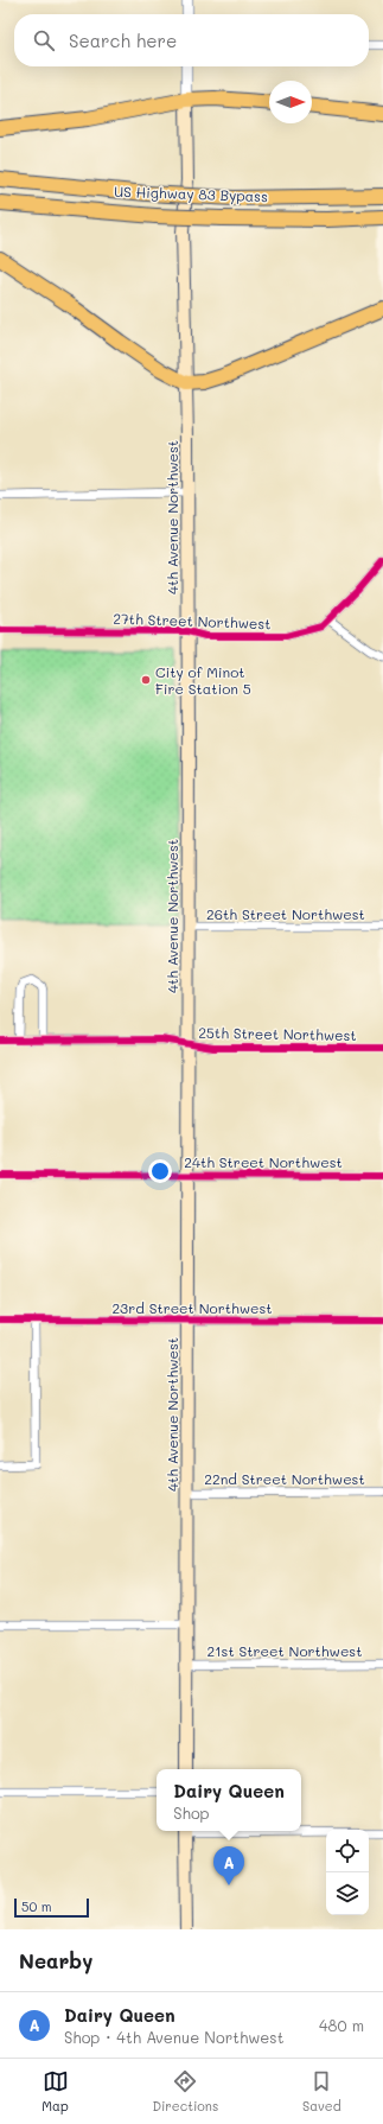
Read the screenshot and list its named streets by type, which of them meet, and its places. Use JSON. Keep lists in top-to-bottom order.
{
  "streets": {
    "highway": ["US Highway 83 Bypass"],
    "main road": ["4th Avenue Northwest"],
    "street": [
      "27th Street Northwest",
      "26th Street Northwest",
      "25th Street Northwest",
      "24th Street Northwest",
      "23rd Street Northwest",
      "22nd Street Northwest",
      "21st Street Northwest"
    ]
  },
  "crossings": [
    ["4th Avenue Northwest", "27th Street Northwest"],
    ["4th Avenue Northwest", "26th Street Northwest"],
    ["4th Avenue Northwest", "25th Street Northwest"],
    ["4th Avenue Northwest", "24th Street Northwest"],
    ["4th Avenue Northwest", "23rd Street Northwest"],
    ["4th Avenue Northwest", "22nd Street Northwest"],
    ["4th Avenue Northwest", "21st Street Northwest"]
  ],
  "places": ["City of Minot Fire Station 5"],
  "scale_bar": "50 m",
  "north": "right",
  "page": {
    "search": "Search here",
    "popup": ["Dairy Queen", "Shop"],
    "pins": "A",
    "scale": "50 m",
    "heading": "Nearby",
    "list": [
      {
        "mark": "A",
        "name": "Dairy Queen",
        "note": "Shop · 4th Avenue Northwest",
        "value": "480 m"
      }
    ],
    "nav": ["Map", "Directions", "Saved"]
  }
}
